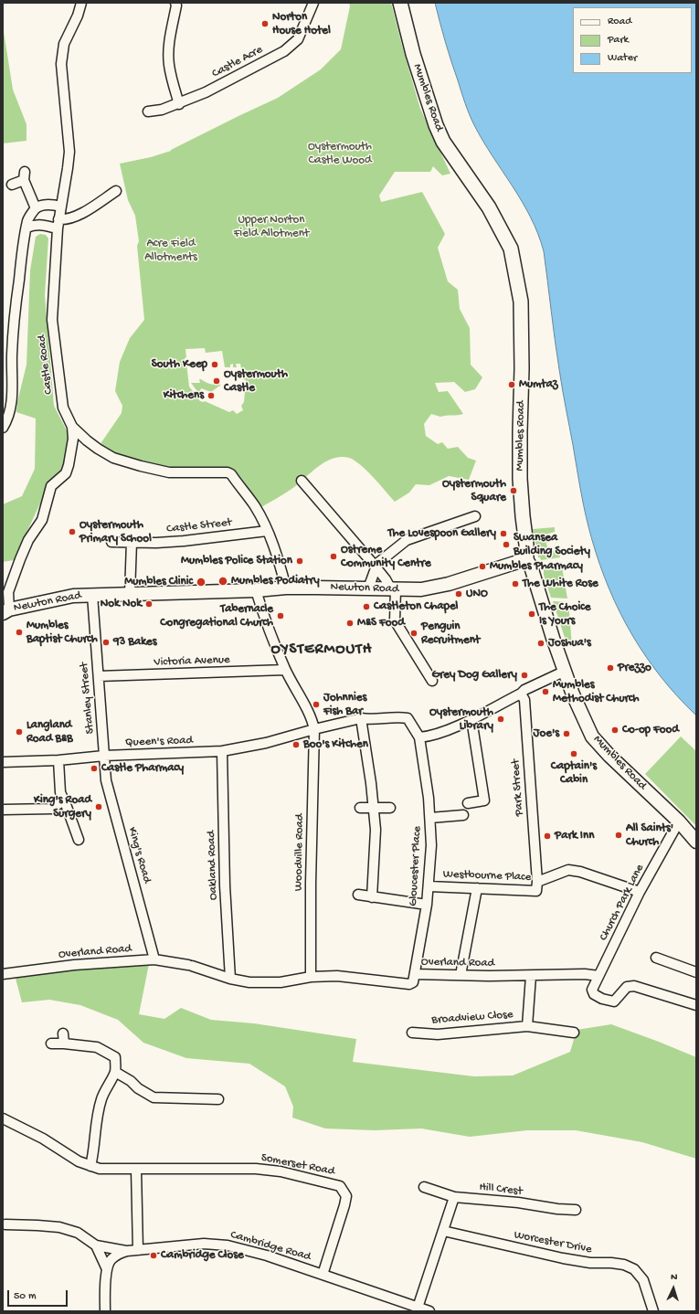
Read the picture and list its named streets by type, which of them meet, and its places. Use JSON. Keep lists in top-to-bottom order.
{
  "streets": {
    "main road": ["Mumbles Road", "Newton Road"],
    "street": [
      "Castle Acre",
      "Castle Road",
      "Castle Street",
      "Victoria Avenue",
      "Stanley Street",
      "Queen's Road",
      "Park Street",
      "Woodville Road",
      "King's Road",
      "Oakland Road",
      "Gloucester Place",
      "Westbourne Place",
      "Church Park Lane",
      "Overland Road",
      "Broadview Close",
      "Somerset Road",
      "Hill Crest",
      "Worcester Drive",
      "Cambridge Road"
    ]
  },
  "crossings": [
    ["Mumbles Road", "Newton Road"],
    ["Mumbles Road", "Church Park Lane"],
    ["Castle Road", "Castle Street"],
    ["Castle Road", "Newton Road"],
    ["Newton Road", "Stanley Street"],
    ["Victoria Avenue", "Stanley Street"],
    ["Stanley Street", "Queen's Road"],
    ["Stanley Street", "King's Road"],
    ["Queen's Road", "Woodville Road"],
    ["Queen's Road", "King's Road"],
    ["Queen's Road", "Oakland Road"],
    ["Queen's Road", "Gloucester Place"],
    ["Park Street", "Westbourne Place"],
    ["Woodville Road", "Overland Road"],
    ["King's Road", "Overland Road"],
    ["Oakland Road", "Overland Road"],
    ["Gloucester Place", "Westbourne Place"],
    ["Gloucester Place", "Overland Road"],
    ["Church Park Lane", "Overland Road"],
    ["Overland Road", "Broadview Close"],
    ["Somerset Road", "Cambridge Road"]
  ],
  "districts": ["OYSTERMOUTH"],
  "parks": ["Oystermouth Castle Wood", "Upper Norton Field Allotment", "Acre Field Allotments"],
  "places": [
    "Norton House Hotel",
    "South Keep",
    "Oystermouth Castle",
    "Mumtaz",
    "Kitchens",
    "Oystermouth Square",
    "Oystermouth Primary School",
    "The Lovespoon Gallery",
    "Swansea Building Society",
    "Ostreme Community Centre",
    "Mumbles Police Station",
    "Mumbles Pharmacy",
    "Mumbles Podiatry",
    "Mumbles Clinic",
    "The White Rose",
    "UNO",
    "Nok Nok",
    "Castleton Chapel",
    "The Choice Is Yours",
    "Tabernacle Congregational Church",
    "M&S Food",
    "Mumbles Baptist Church",
    "Penguin Recruitment",
    "93 Bakes",
    "Joshua's",
    "Prezzo",
    "Grey Dog Gallery",
    "Mumbles Methodist Church",
    "Johnnies Fish Bar",
    "Oystermouth Library",
    "Co-op Food",
    "Langland Road B&B",
    "Joe's",
    "Boo's Kitchen",
    "Captain's Cabin",
    "Castle Pharmacy",
    "King's Road Surgery",
    "All Saints' Church",
    "Park Inn",
    "Cambridge Close"
  ],
  "legend": ["Road", "Park", "Water"],
  "scale_bar": "50 m",
  "north": "top"
}
